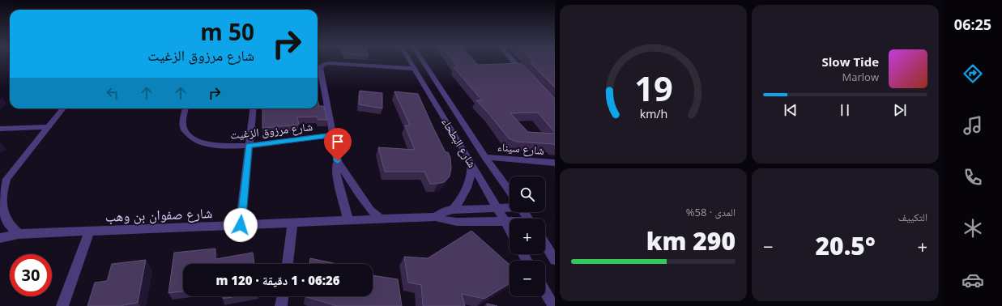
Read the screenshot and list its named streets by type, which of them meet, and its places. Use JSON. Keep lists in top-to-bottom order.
{
  "streets": {
    "street": [
      "شارع مرزوق الزغيت",
      "شارع البطحاء",
      "شارع سيناء",
      "شارع صفوان بن وهب"
    ]
  },
  "crossings": [
    ["شارع البطحاء", "شارع سيناء"],
    ["شارع البطحاء", "شارع صفوان بن وهب"]
  ],
  "page": {
    "tabs": "06:25",
    "turn": ["50 m", "شارع مرزوق الزغيت"],
    "song": ["Slow Tide", "Marlow"],
    "tile": [
      "التكييف",
      ["المدى · 58%", "290 km"]
    ],
    "map_buttons": ["+", "−"],
    "heat": ["−", "20.5°", "+"],
    "limit": "30",
    "trip": "06:26 · 1 دقيقة · 120 m",
    "gauge": ["19", "km/h"]
  }
}
